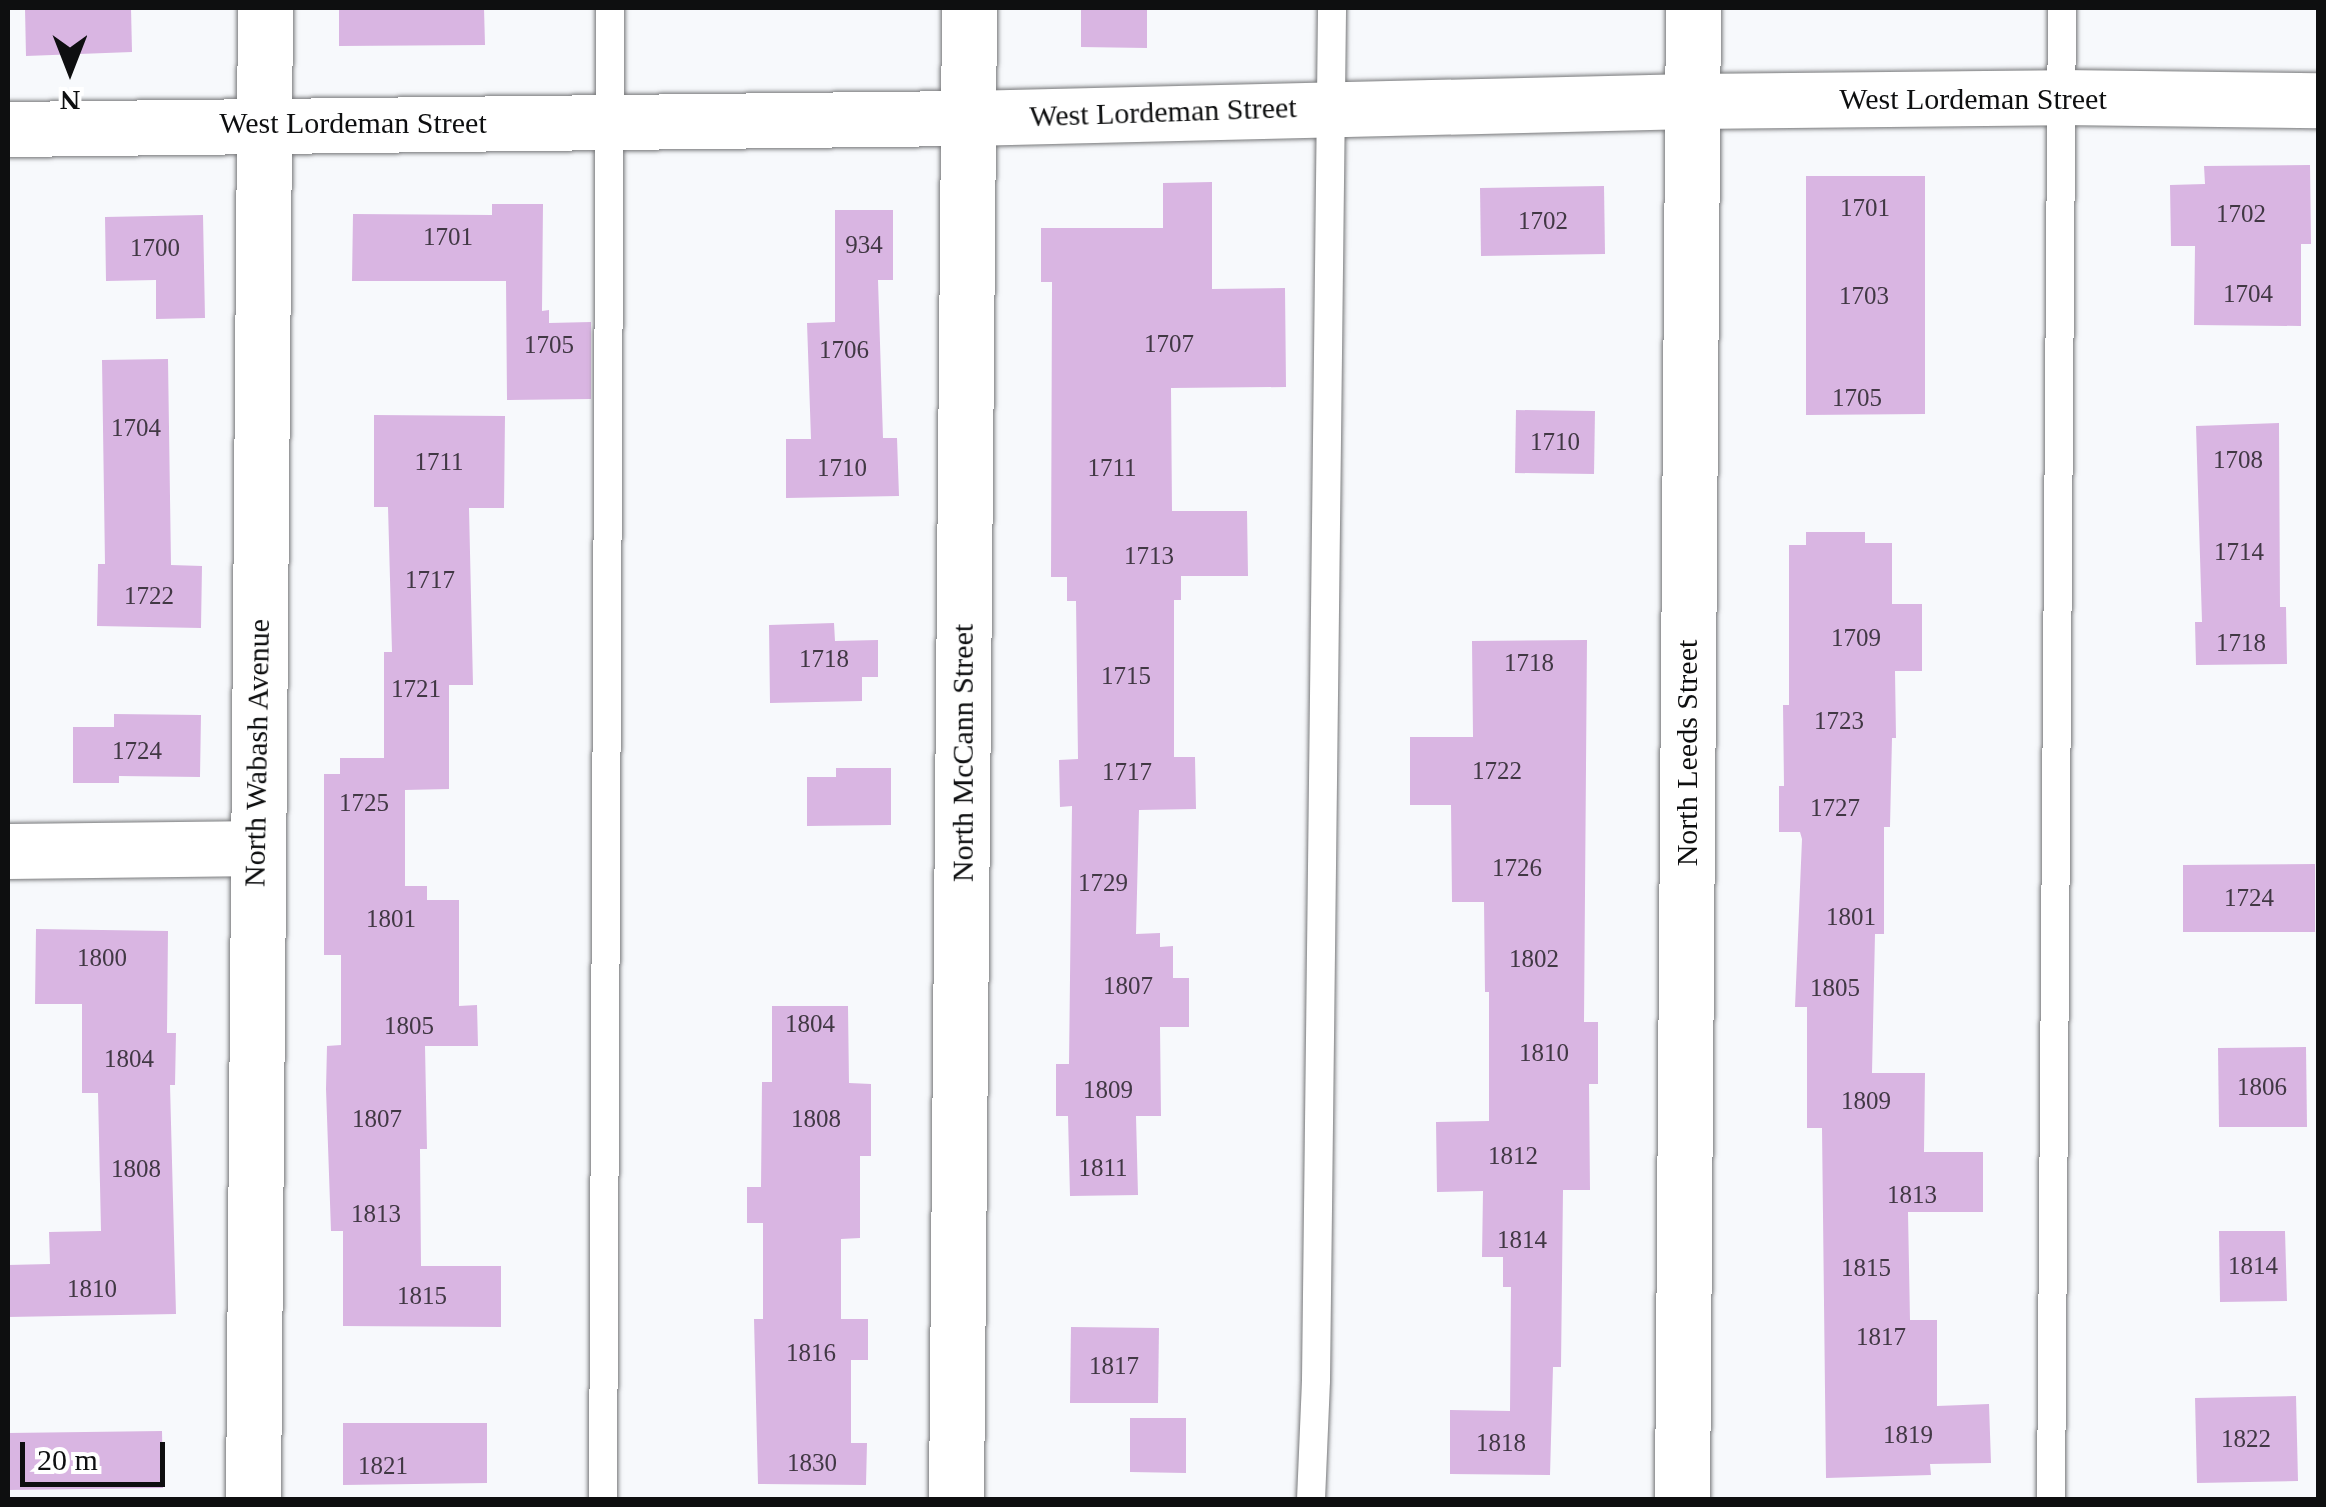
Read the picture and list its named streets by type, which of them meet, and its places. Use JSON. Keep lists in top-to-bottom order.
{
  "streets": {
    "street": [
      "West Lordeman Street",
      "North Wabash Avenue",
      "North McCann Street",
      "North Leeds Street"
    ]
  },
  "crossings": [
    ["West Lordeman Street", "North Wabash Avenue"],
    ["West Lordeman Street", "North McCann Street"],
    ["West Lordeman Street", "North Leeds Street"]
  ],
  "house_numbers": [
    "1701",
    "1702",
    "1702",
    "1701",
    "934",
    "1700",
    "1704",
    "1703",
    "1707",
    "1705",
    "1706",
    "1705",
    "1704",
    "1710",
    "1708",
    "1711",
    "1710",
    "1711",
    "1714",
    "1713",
    "1717",
    "1722",
    "1709",
    "1718",
    "1718",
    "1718",
    "1715",
    "1721",
    "1723",
    "1724",
    "1722",
    "1717",
    "1725",
    "1727",
    "1726",
    "1729",
    "1724",
    "1801",
    "1801",
    "1800",
    "1802",
    "1807",
    "1805",
    "1804",
    "1805",
    "1810",
    "1804",
    "1806",
    "1809",
    "1809",
    "1807",
    "1808",
    "1812",
    "1811",
    "1808",
    "1813",
    "1813",
    "1814",
    "1814",
    "1815",
    "1810",
    "1815",
    "1817",
    "1816",
    "1817",
    "1819",
    "1822",
    "1818",
    "1830",
    "1821"
  ],
  "scale_bar": "20 m",
  "north": "bottom"
}
